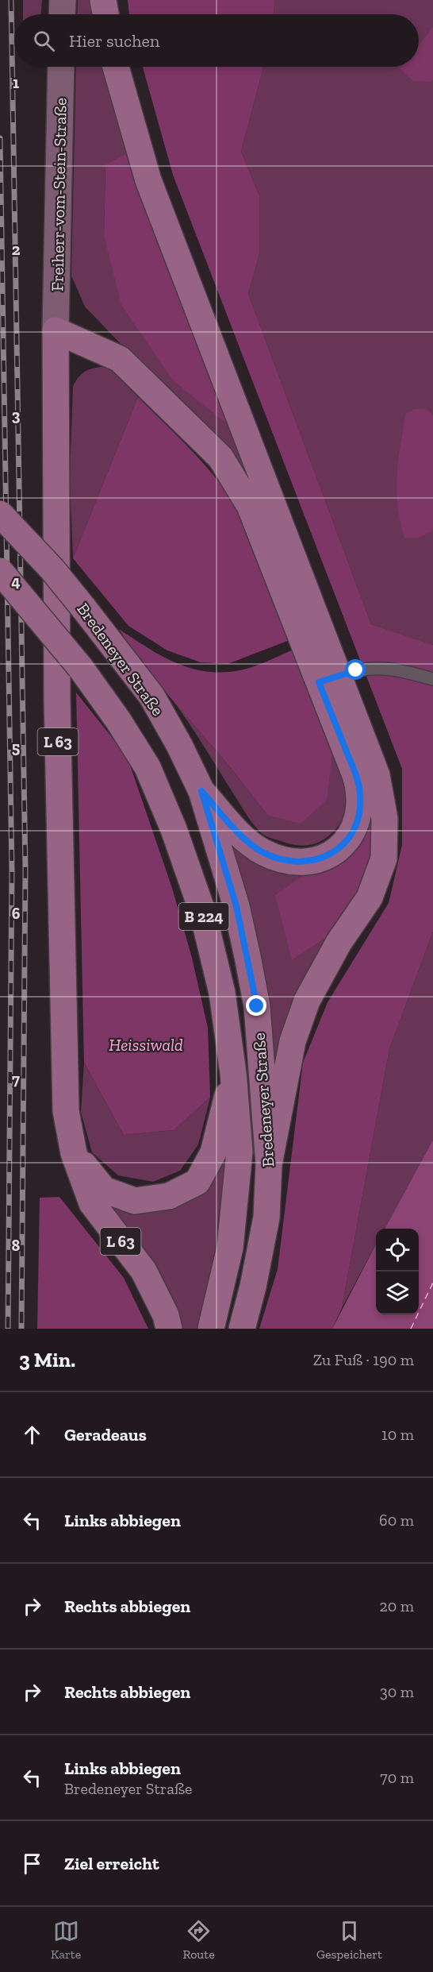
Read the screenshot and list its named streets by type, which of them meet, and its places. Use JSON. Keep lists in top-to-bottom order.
{
  "streets": {
    "main road": [
      "Freiherr-vom-Stein-Straße",
      "Bredeneyer Straße",
      "L 63",
      "B 224"
    ]
  },
  "crossings": [
    ["Freiherr-vom-Stein-Straße", "L 63"]
  ],
  "parks": ["Heissiwald"],
  "page": {
    "search": "Hier suchen",
    "heading": ["3 Min.", "Zu Fuß · 190 m"],
    "list": [
      ["Geradeaus", "10 m"],
      ["Links abbiegen", "60 m"],
      ["Rechts abbiegen", "20 m"],
      ["Rechts abbiegen", "30 m"],
      ["Links abbiegen", "Bredeneyer Straße", "70 m"],
      "Ziel erreicht"
    ],
    "nav": ["Karte", "Route", "Gespeichert"]
  },
  "grid": {
    "rows": [
      "1",
      "2",
      "3",
      "4",
      "5",
      "6",
      "7",
      "8"
    ]
  }
}
